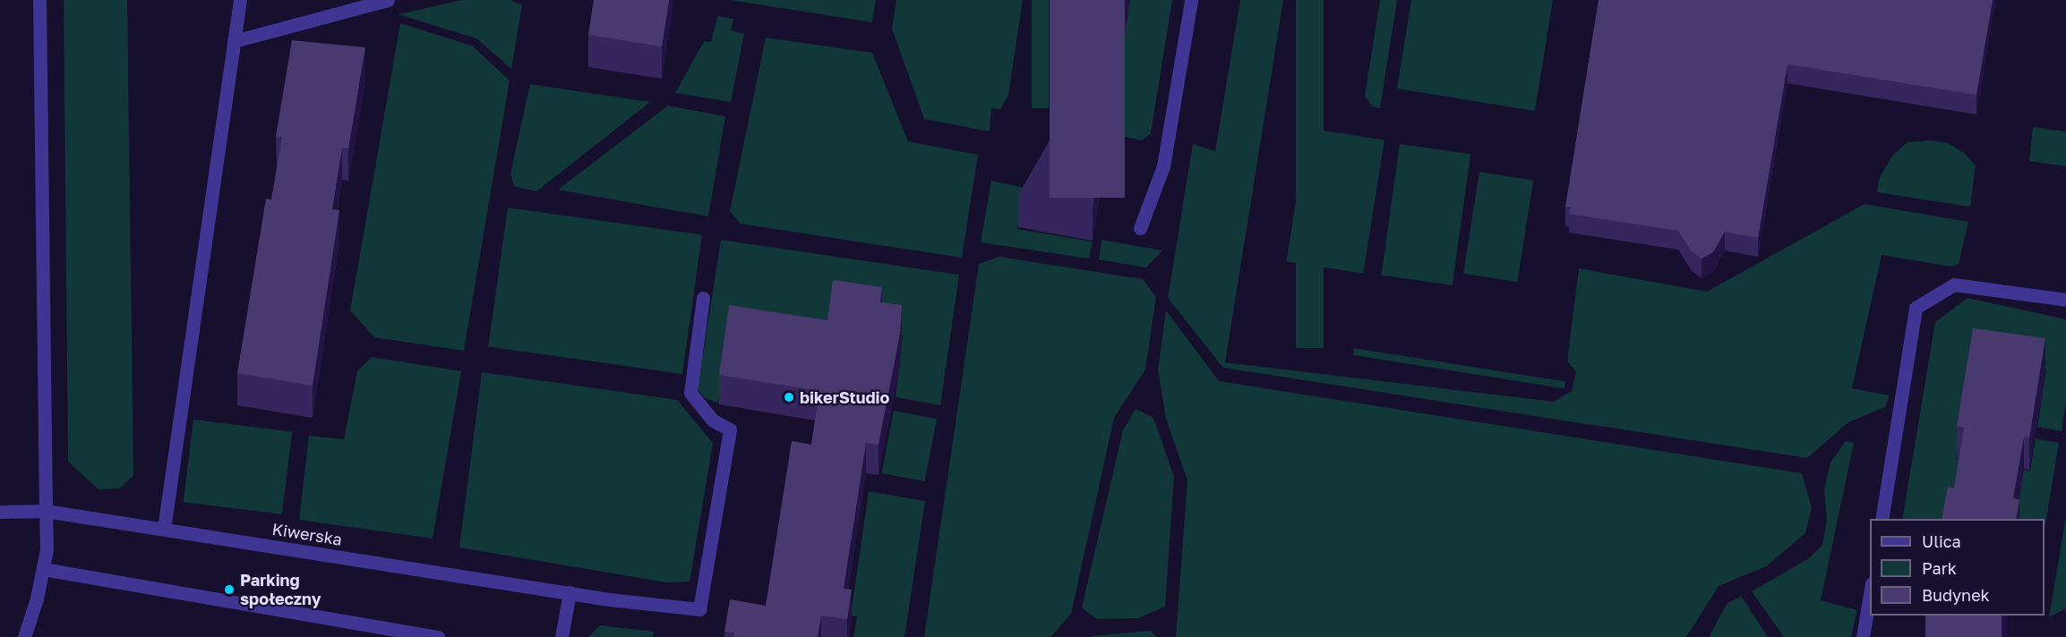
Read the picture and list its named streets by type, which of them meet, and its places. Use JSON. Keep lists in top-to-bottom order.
{
  "streets": {
    "street": ["Kiwerska"]
  },
  "places": ["bikerStudio", "Parking społeczny"],
  "legend": ["Ulica", "Park", "Budynek"]
}
